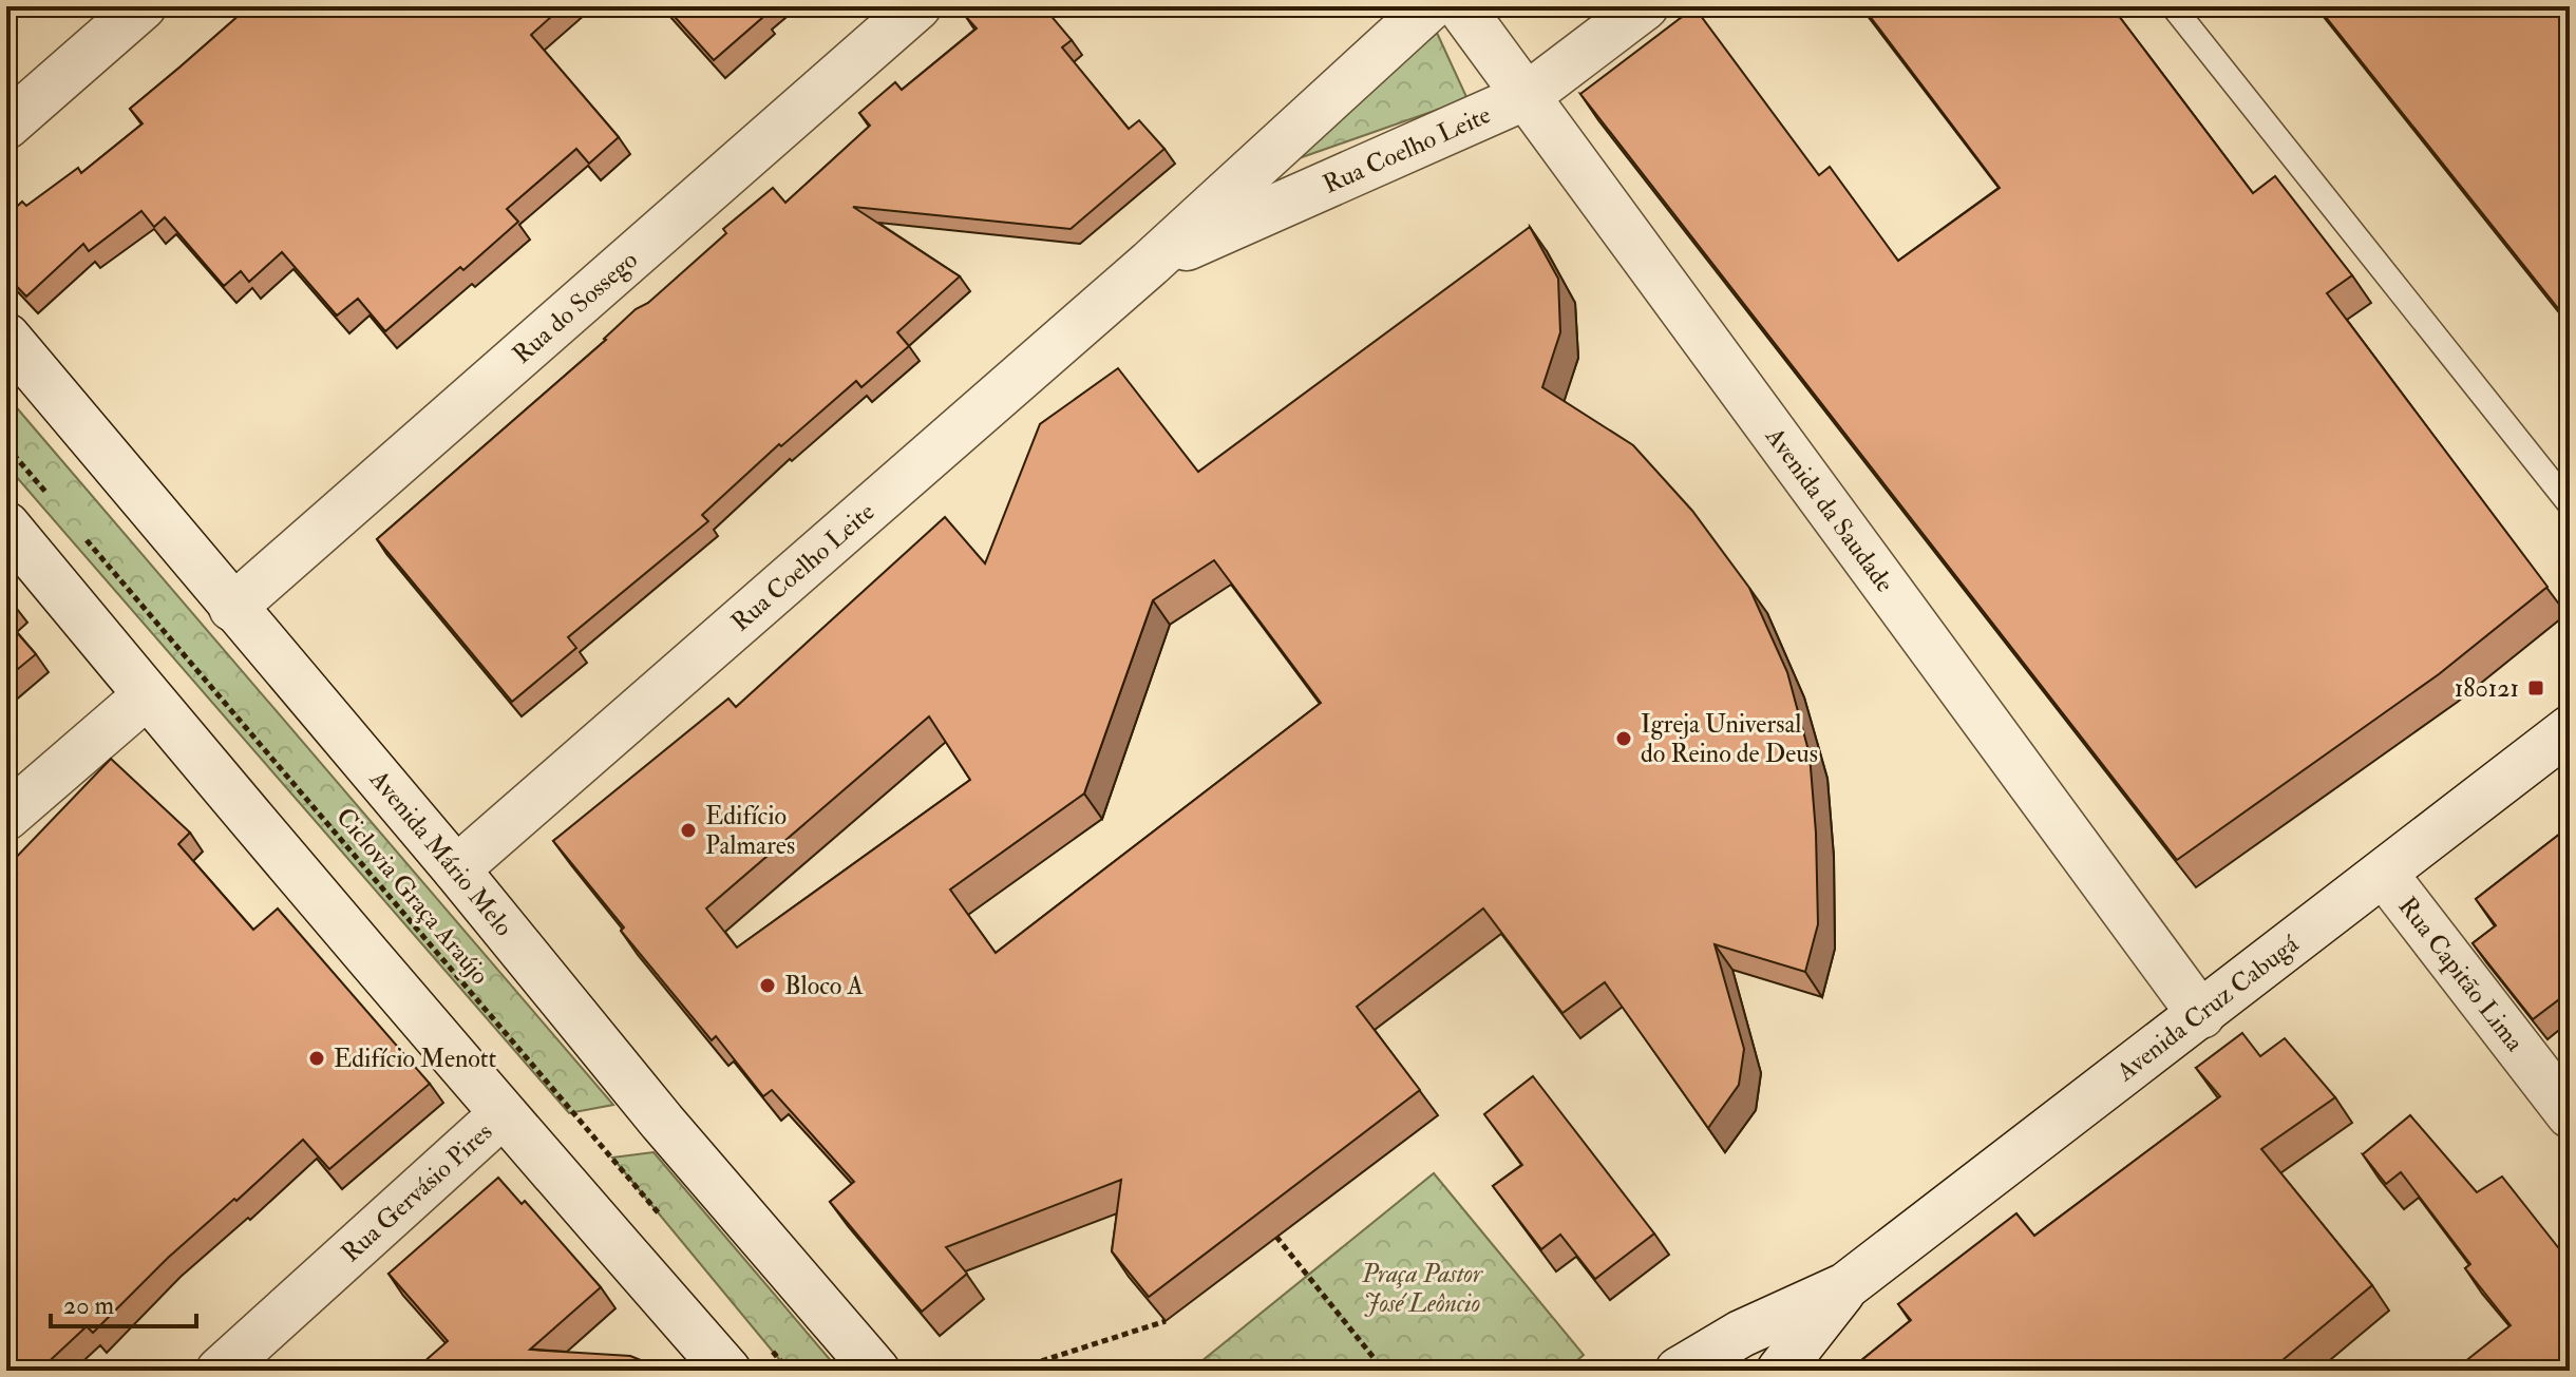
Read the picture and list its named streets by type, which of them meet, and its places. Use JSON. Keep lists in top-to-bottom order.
{
  "streets": {
    "street": [
      "Rua Coelho Leite",
      "Rua do Sossego",
      "Avenida da Saudade",
      "Avenida Mário Melo",
      "Rua Capitão Lima",
      "Avenida Cruz Cabugá",
      "Rua Gervásio Pires"
    ],
    "path": ["Ciclovia Graça Araújo"]
  },
  "crossings": [
    ["Rua Coelho Leite", "Avenida da Saudade"],
    ["Rua Coelho Leite", "Avenida Mário Melo"],
    ["Rua do Sossego", "Avenida Mário Melo"],
    ["Avenida da Saudade", "Avenida Cruz Cabugá"],
    ["Rua Capitão Lima", "Avenida Cruz Cabugá"]
  ],
  "parks": ["Praça Pastor José Leôncio"],
  "places": {
    "transit": ["180121"],
    "other": [
      "Igreja Universal do Reino de Deus",
      "Edifício Palmares",
      "Bloco A",
      "Edifício Menott"
    ]
  },
  "scale_bar": "20 m"
}
